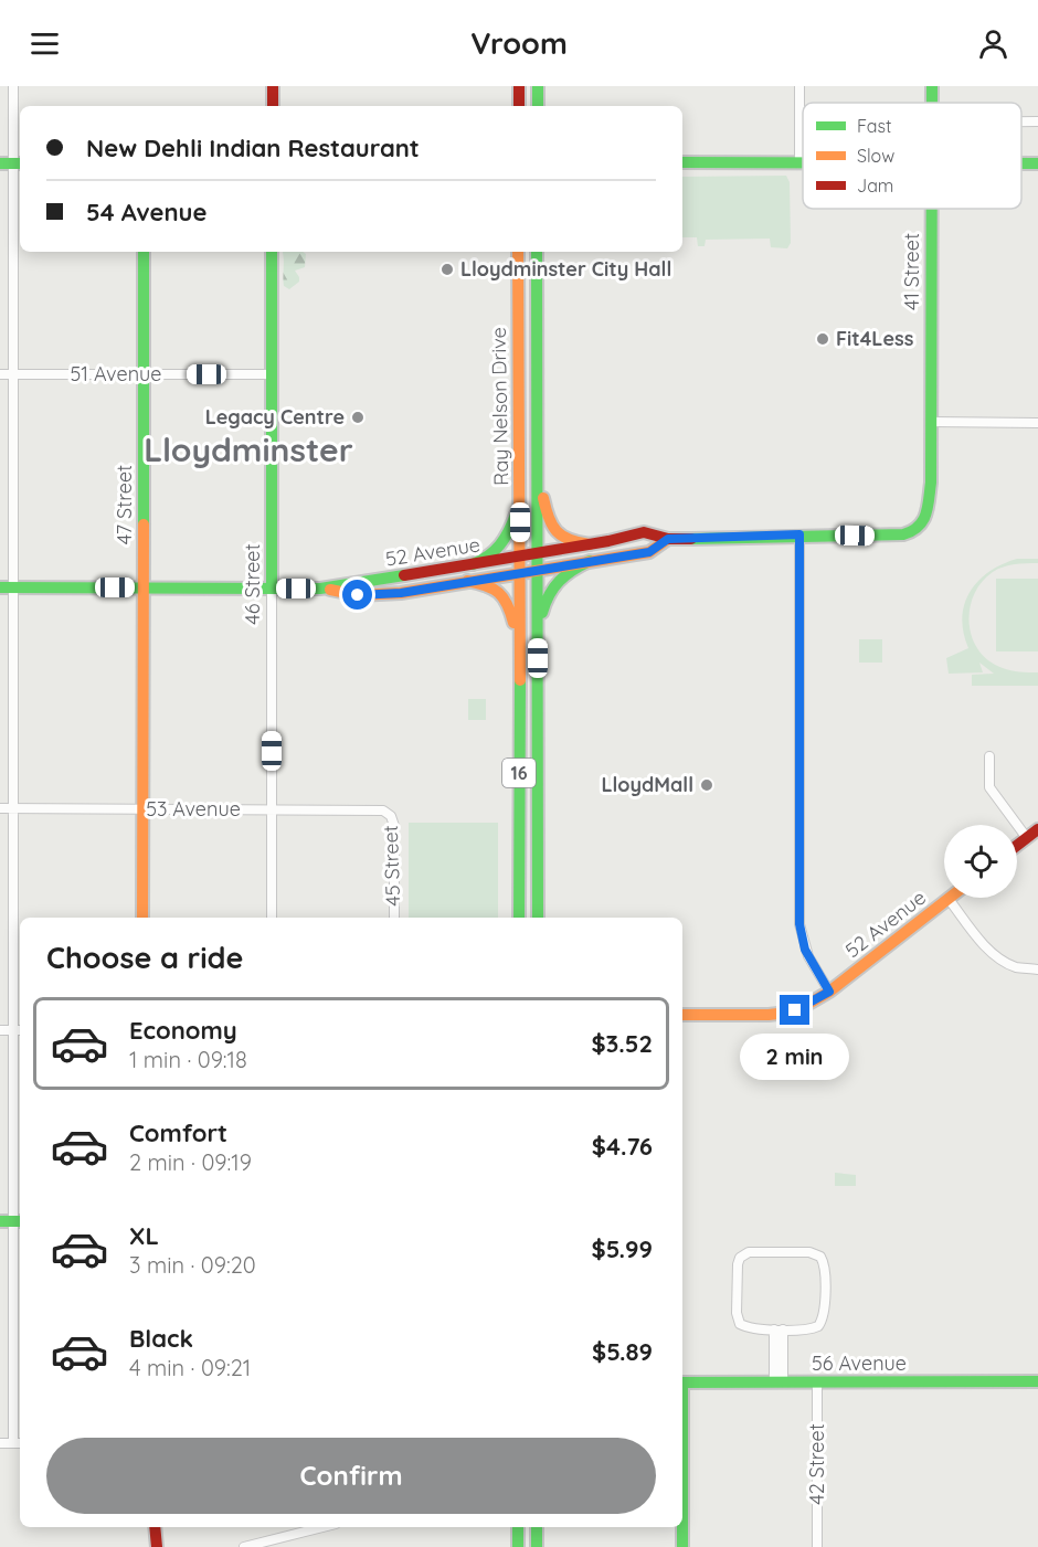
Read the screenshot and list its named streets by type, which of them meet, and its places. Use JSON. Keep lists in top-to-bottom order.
{
  "streets": {
    "main road": [
      "41 Street",
      "Ray Nelson Drive",
      "47 Street",
      "52 Avenue",
      "46 Street",
      "16",
      "56 Avenue"
    ],
    "street": [
      "51 Avenue",
      "53 Avenue",
      "45 Street",
      "42 Street"
    ]
  },
  "crossings": [
    ["41 Street", "52 Avenue"],
    ["51 Avenue", "47 Street"],
    ["51 Avenue", "46 Street"],
    ["Ray Nelson Drive", "52 Avenue"],
    ["47 Street", "52 Avenue"],
    ["47 Street", "53 Avenue"],
    ["52 Avenue", "46 Street"],
    ["46 Street", "53 Avenue"],
    ["53 Avenue", "45 Street"],
    ["56 Avenue", "42 Street"]
  ],
  "districts": ["Lloydminster"],
  "places": [
    "Lloydminster City Hall",
    "Fit4Less",
    "Legacy Centre",
    "LloydMall"
  ],
  "legend": ["Fast", "Slow", "Jam"],
  "page": {
    "header": "Vroom",
    "banner": ["New Dehli Indian Restaurant", "54 Avenue"],
    "heading": "Choose a ride",
    "list": [
      {
        "name": "Economy",
        "note": "1 min · 09:18",
        "value": "$3.52"
      },
      {
        "name": "Comfort",
        "note": "2 min · 09:19",
        "value": "$4.76"
      },
      {
        "name": "XL",
        "note": "3 min · 09:20",
        "value": "$5.99"
      },
      {
        "name": "Black",
        "note": "4 min · 09:21",
        "value": "$5.89"
      }
    ],
    "bubble": "2 min",
    "buttons": "Confirm"
  }
}
